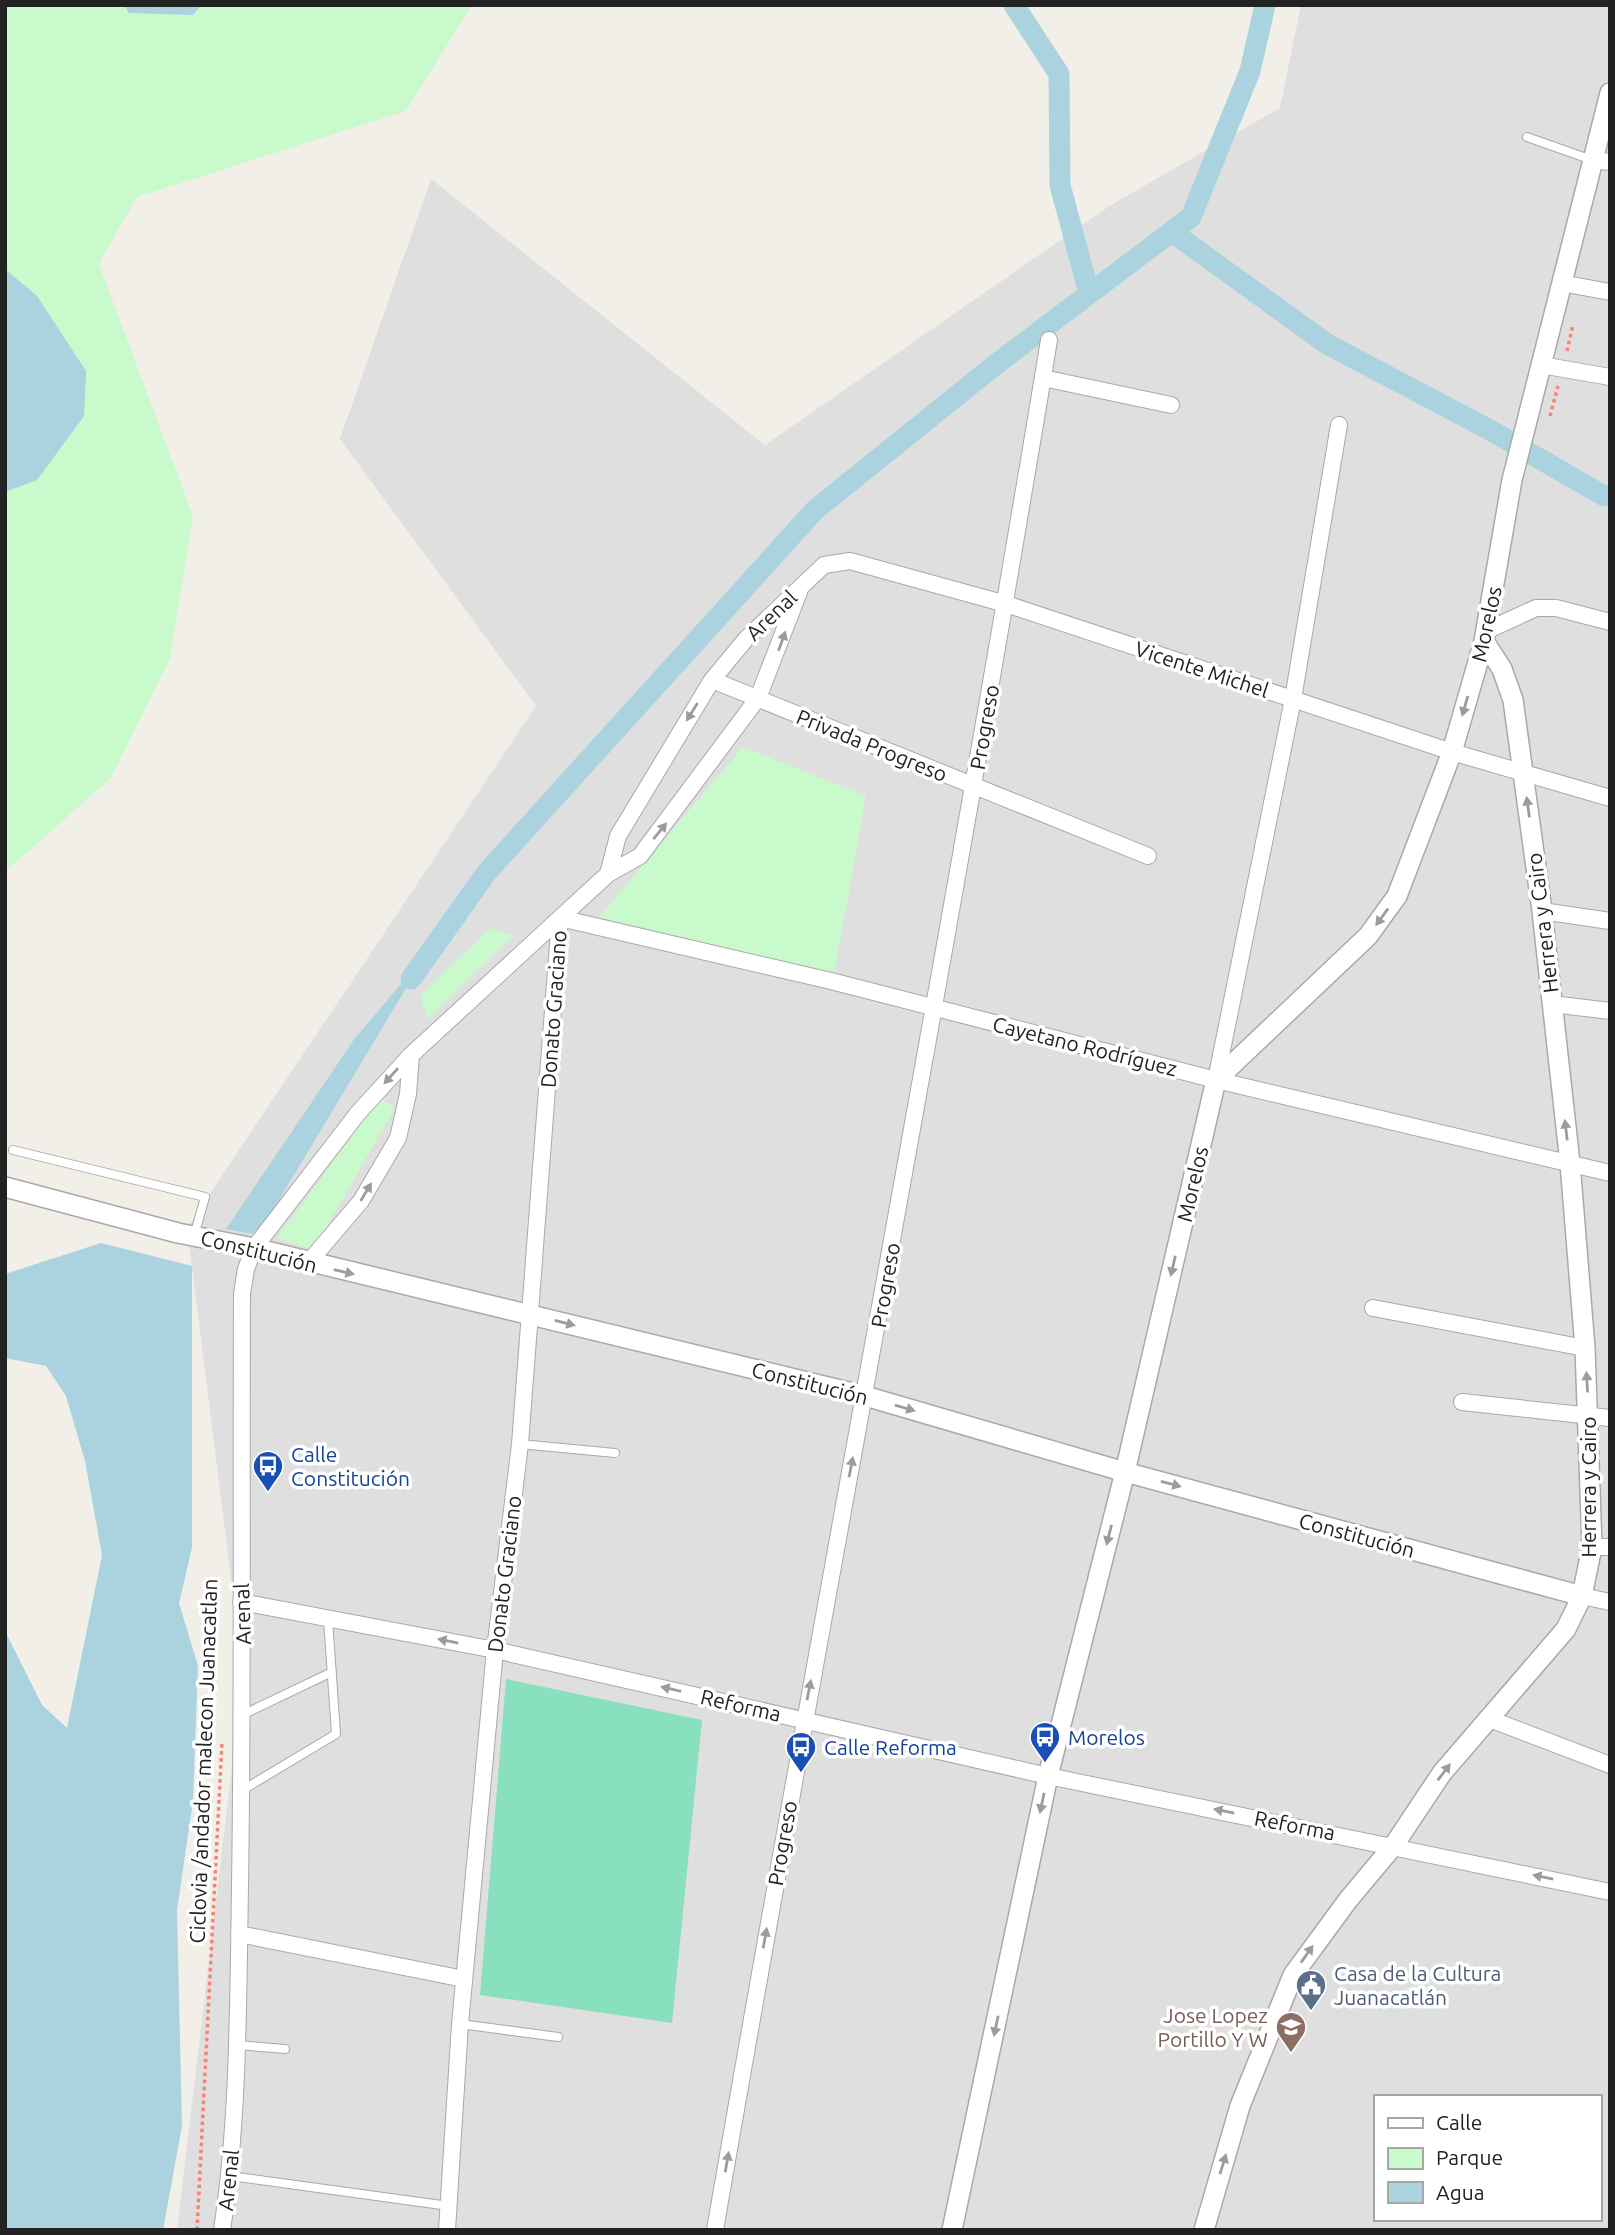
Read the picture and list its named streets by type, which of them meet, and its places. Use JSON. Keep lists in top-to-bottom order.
{
  "streets": {
    "street": [
      "Arenal",
      "Morelos",
      "Vicente Michel",
      "Progreso",
      "Privada Progreso",
      "Herrera y Cairo",
      "Donato Graciano",
      "Cayetano Rodríguez",
      "Constitución",
      "Reforma"
    ],
    "path": ["Ciclovia /andador malecon Juanacatlan"]
  },
  "crossings": [
    ["Arenal", "Vicente Michel"],
    ["Arenal", "Privada Progreso"],
    ["Arenal", "Donato Graciano"],
    ["Arenal", "Cayetano Rodríguez"],
    ["Arenal", "Constitución"],
    ["Arenal", "Reforma"],
    ["Morelos", "Vicente Michel"],
    ["Morelos", "Herrera y Cairo"],
    ["Morelos", "Cayetano Rodríguez"],
    ["Morelos", "Constitución"],
    ["Morelos", "Reforma"],
    ["Vicente Michel", "Progreso"],
    ["Vicente Michel", "Herrera y Cairo"],
    ["Progreso", "Privada Progreso"],
    ["Progreso", "Cayetano Rodríguez"],
    ["Progreso", "Constitución"],
    ["Progreso", "Reforma"],
    ["Herrera y Cairo", "Cayetano Rodríguez"],
    ["Herrera y Cairo", "Constitución"],
    ["Herrera y Cairo", "Reforma"],
    ["Donato Graciano", "Cayetano Rodríguez"],
    ["Donato Graciano", "Constitución"],
    ["Donato Graciano", "Reforma"]
  ],
  "one_way": [
    "Morelos",
    "Progreso",
    "Herrera y Cairo",
    "Constitución",
    "Reforma"
  ],
  "places": {
    "bus stop": ["Calle Constitución", "Morelos", "Calle Reforma"],
    "public building": ["Casa de la Cultura Juanacatlán"],
    "school or university": ["Jose Lopez Portillo Y W"]
  },
  "legend": ["Calle", "Parque", "Agua"]
}
